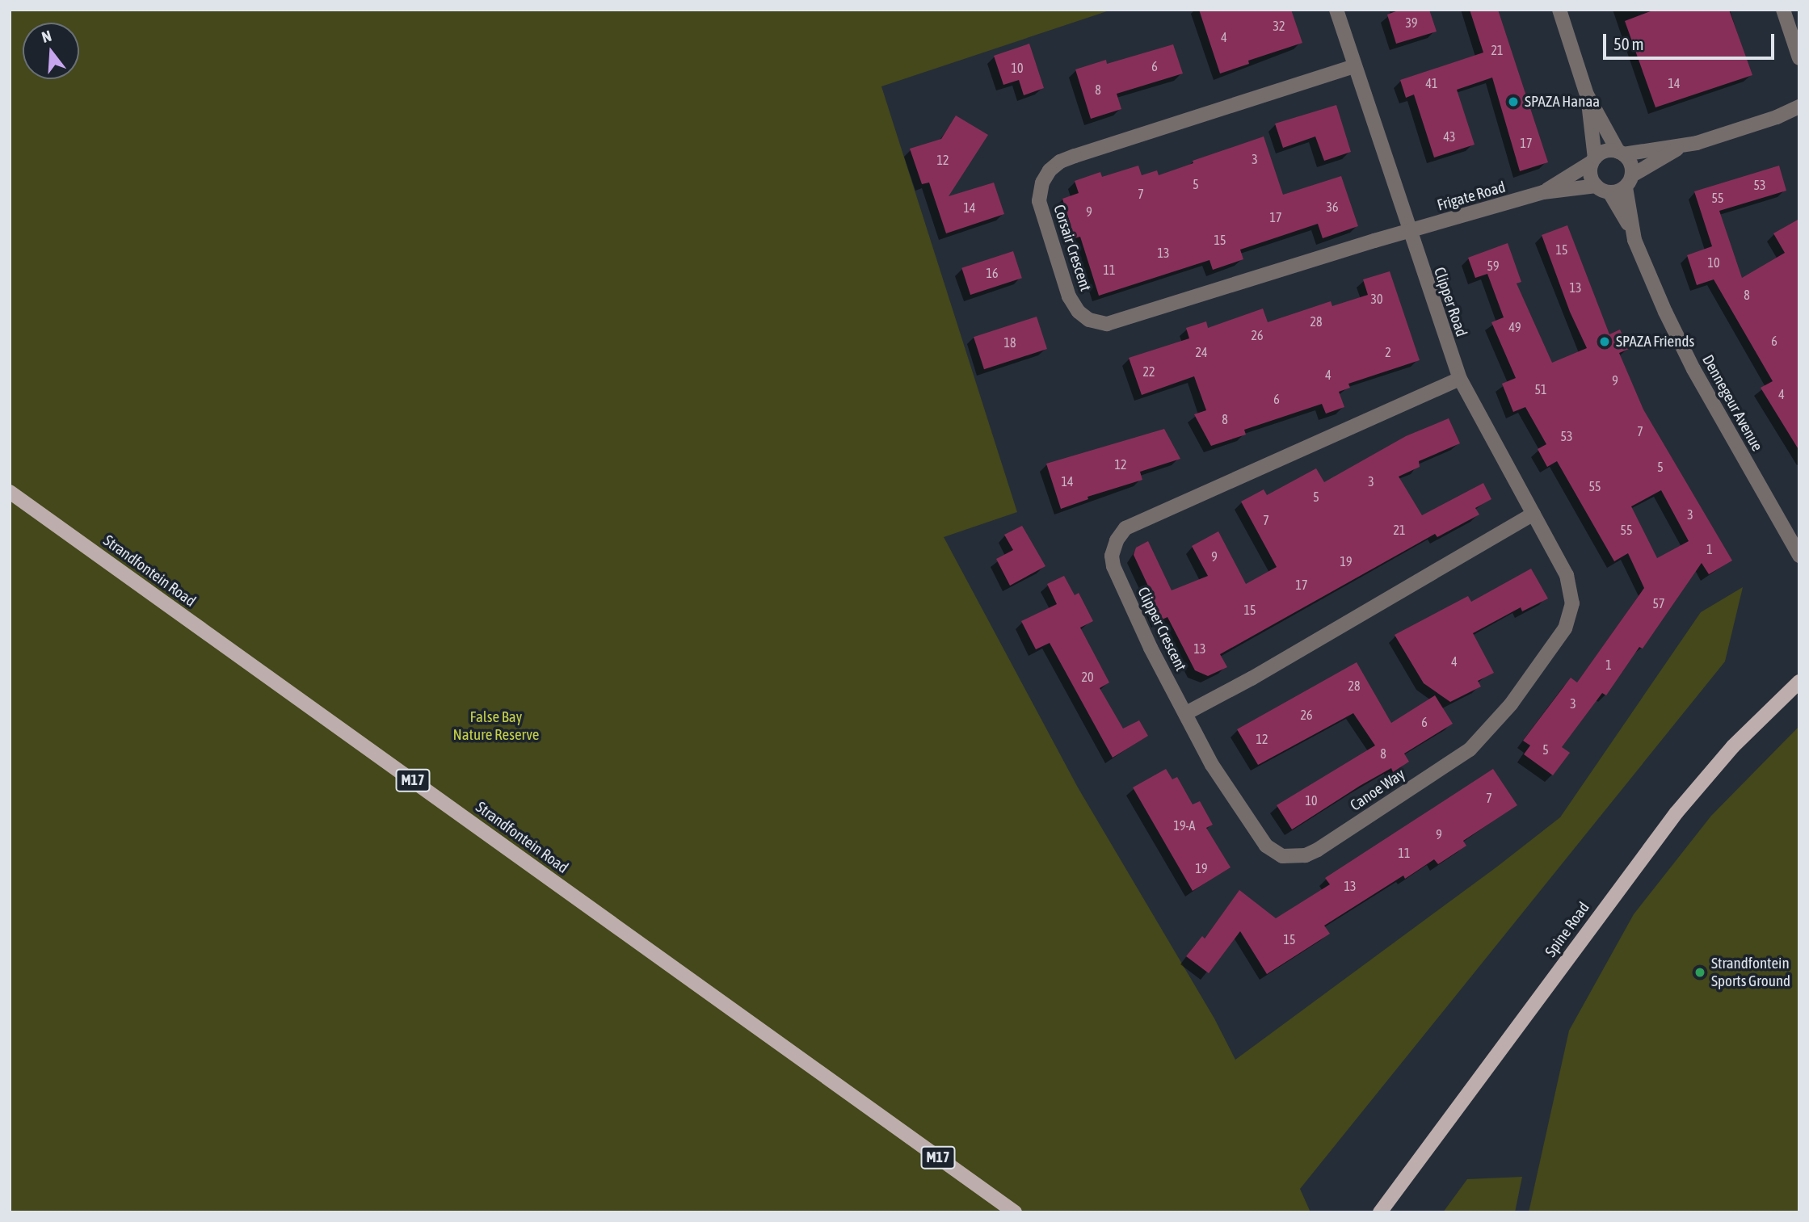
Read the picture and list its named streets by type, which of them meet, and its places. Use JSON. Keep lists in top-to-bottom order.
{
  "streets": {
    "main road": ["Strandfontein Road", "M17", "Spine Road"],
    "street": [
      "Frigate Road",
      "Corsair Crescent",
      "Clipper Road",
      "Dennegeur Avenue",
      "Clipper Crescent",
      "Canoe Way"
    ]
  },
  "crossings": [
    ["Frigate Road", "Corsair Crescent"],
    ["Frigate Road", "Clipper Road"],
    ["Frigate Road", "Dennegeur Avenue"],
    ["Corsair Crescent", "Clipper Road"],
    ["Clipper Road", "Clipper Crescent"],
    ["Clipper Road", "Canoe Way"],
    ["Clipper Crescent", "Canoe Way"]
  ],
  "parks": ["False Bay Nature Reserve"],
  "places": ["SPAZA Hanaa", "SPAZA Friends", "Strandfontein Sports Ground"],
  "house_numbers": [
    "39",
    "32",
    "4",
    "21",
    "6",
    "10",
    "41",
    "14",
    "8",
    "43",
    "17",
    "3",
    "12",
    "5",
    "53",
    "7",
    "55",
    "36",
    "14",
    "9",
    "17",
    "15",
    "15",
    "13",
    "10",
    "59",
    "11",
    "16",
    "13",
    "8",
    "30",
    "28",
    "49",
    "26",
    "6",
    "18",
    "24",
    "2",
    "22",
    "4",
    "9",
    "51",
    "4",
    "6",
    "8",
    "7",
    "53",
    "12",
    "5",
    "14",
    "3",
    "55",
    "5",
    "3",
    "7",
    "21",
    "55",
    "1",
    "9",
    "19",
    "17",
    "57",
    "15",
    "13",
    "4",
    "1",
    "20",
    "28",
    "3",
    "26",
    "6",
    "12",
    "5",
    "8",
    "7",
    "10",
    "19-A",
    "9",
    "11",
    "19",
    "13",
    "15"
  ],
  "scale_bar": "50 m",
  "north": "top"
}
